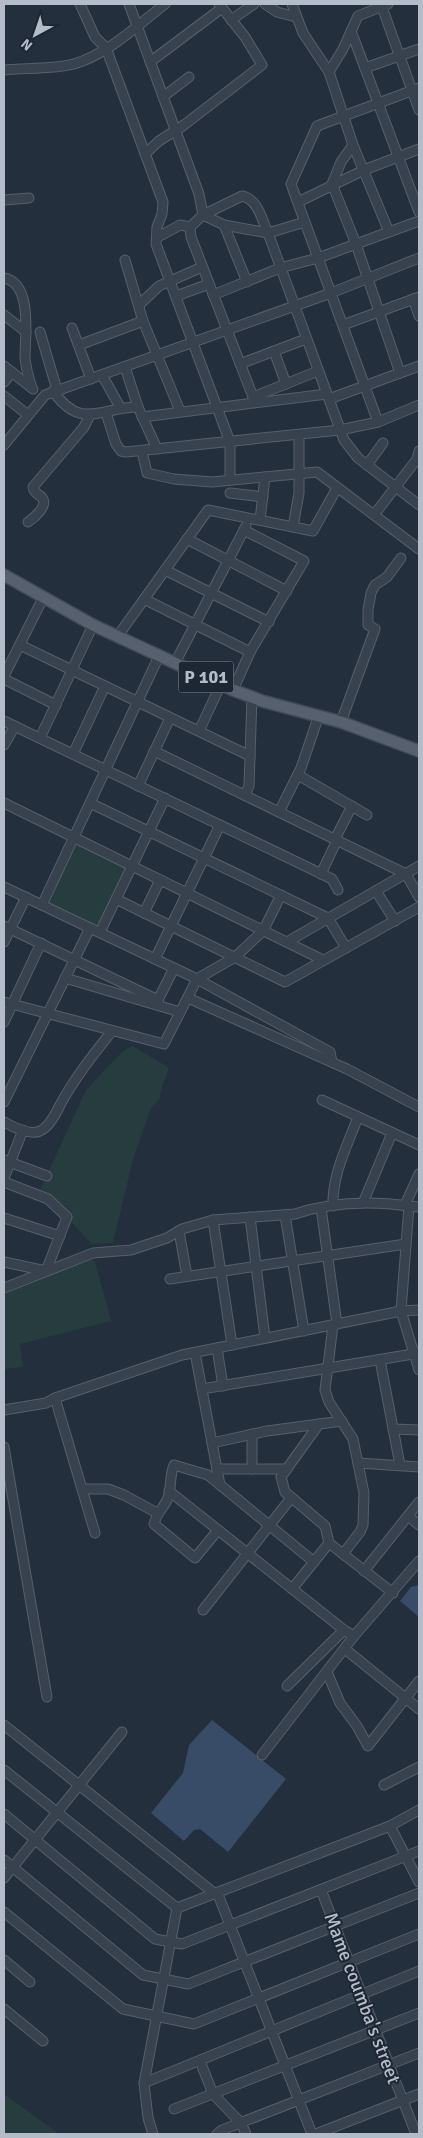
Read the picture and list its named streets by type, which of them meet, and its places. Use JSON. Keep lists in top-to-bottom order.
{
  "streets": {
    "main road": ["P 101"],
    "street": ["Mame coumba's street"]
  },
  "north": "bottom left"
}
